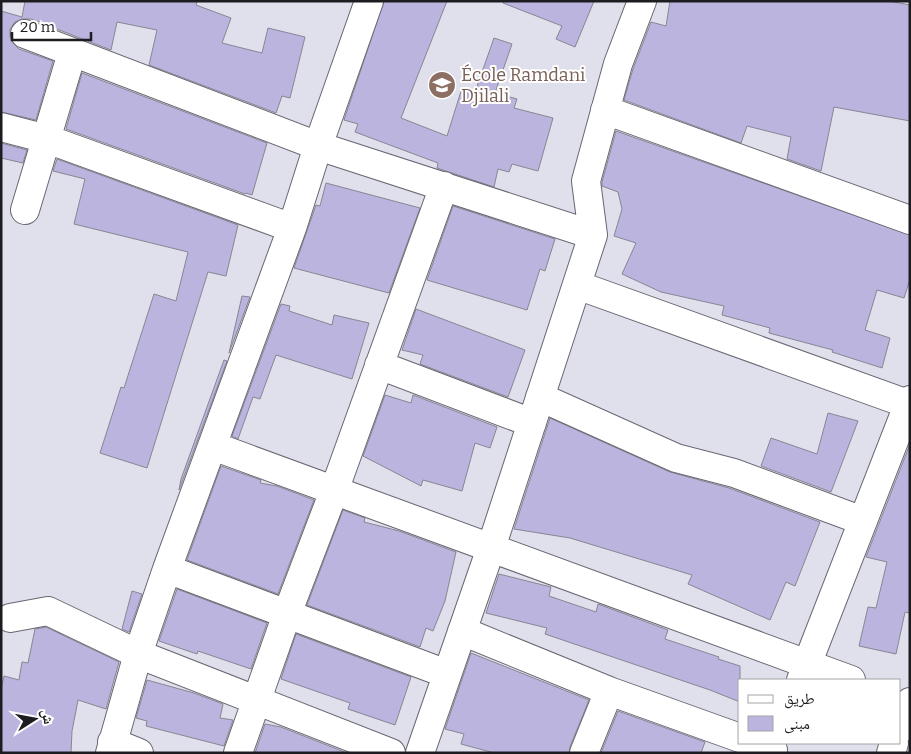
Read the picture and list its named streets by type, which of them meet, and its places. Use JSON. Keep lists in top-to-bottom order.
{
  "places": {
    "school or university": ["École Ramdani Djilali"]
  },
  "legend": ["طريق", "مبنى"],
  "scale_bar": "20 m",
  "north": "right"
}
